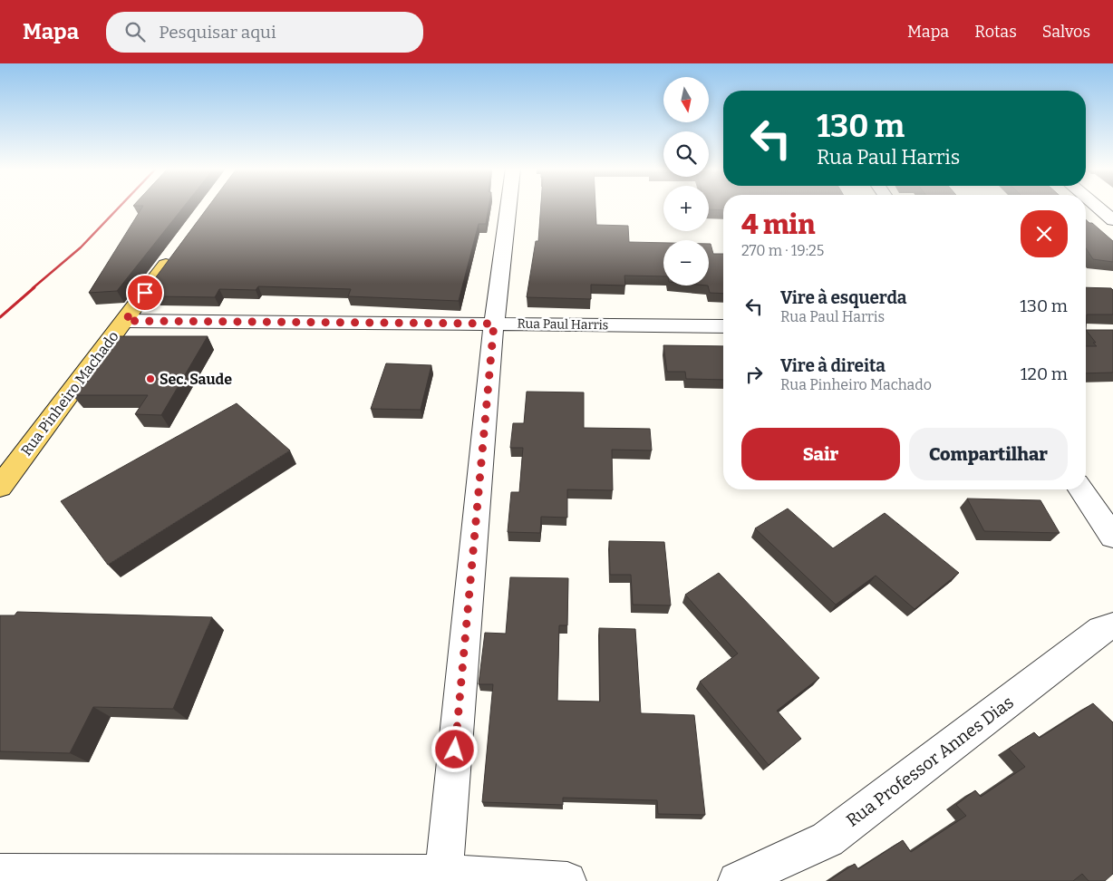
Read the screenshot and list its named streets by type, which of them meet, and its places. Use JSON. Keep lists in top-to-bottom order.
{
  "streets": {
    "main road": ["Rua Pinheiro Machado"],
    "street": ["Rua Paul Harris", "Rua Professor Annes Dias"]
  },
  "crossings": [
    ["Rua Paul Harris", "Rua Pinheiro Machado"]
  ],
  "places": ["Sec. Saude"],
  "north": "bottom",
  "page": {
    "header": "Mapa",
    "search": "Pesquisar aqui",
    "nav": ["Mapa", "Rotas", "Salvos"],
    "map_buttons": ["+", "−"],
    "turn": ["130 m", "Rua Paul Harris"],
    "heading": ["4 min", "270 m · 19:25"],
    "list": [
      {
        "name": "Vire à esquerda",
        "note": "Rua Paul Harris",
        "value": "130 m"
      },
      {
        "name": "Vire à direita",
        "note": "Rua Pinheiro Machado",
        "value": "120 m"
      }
    ],
    "buttons": ["Sair", "Compartilhar"]
  }
}
